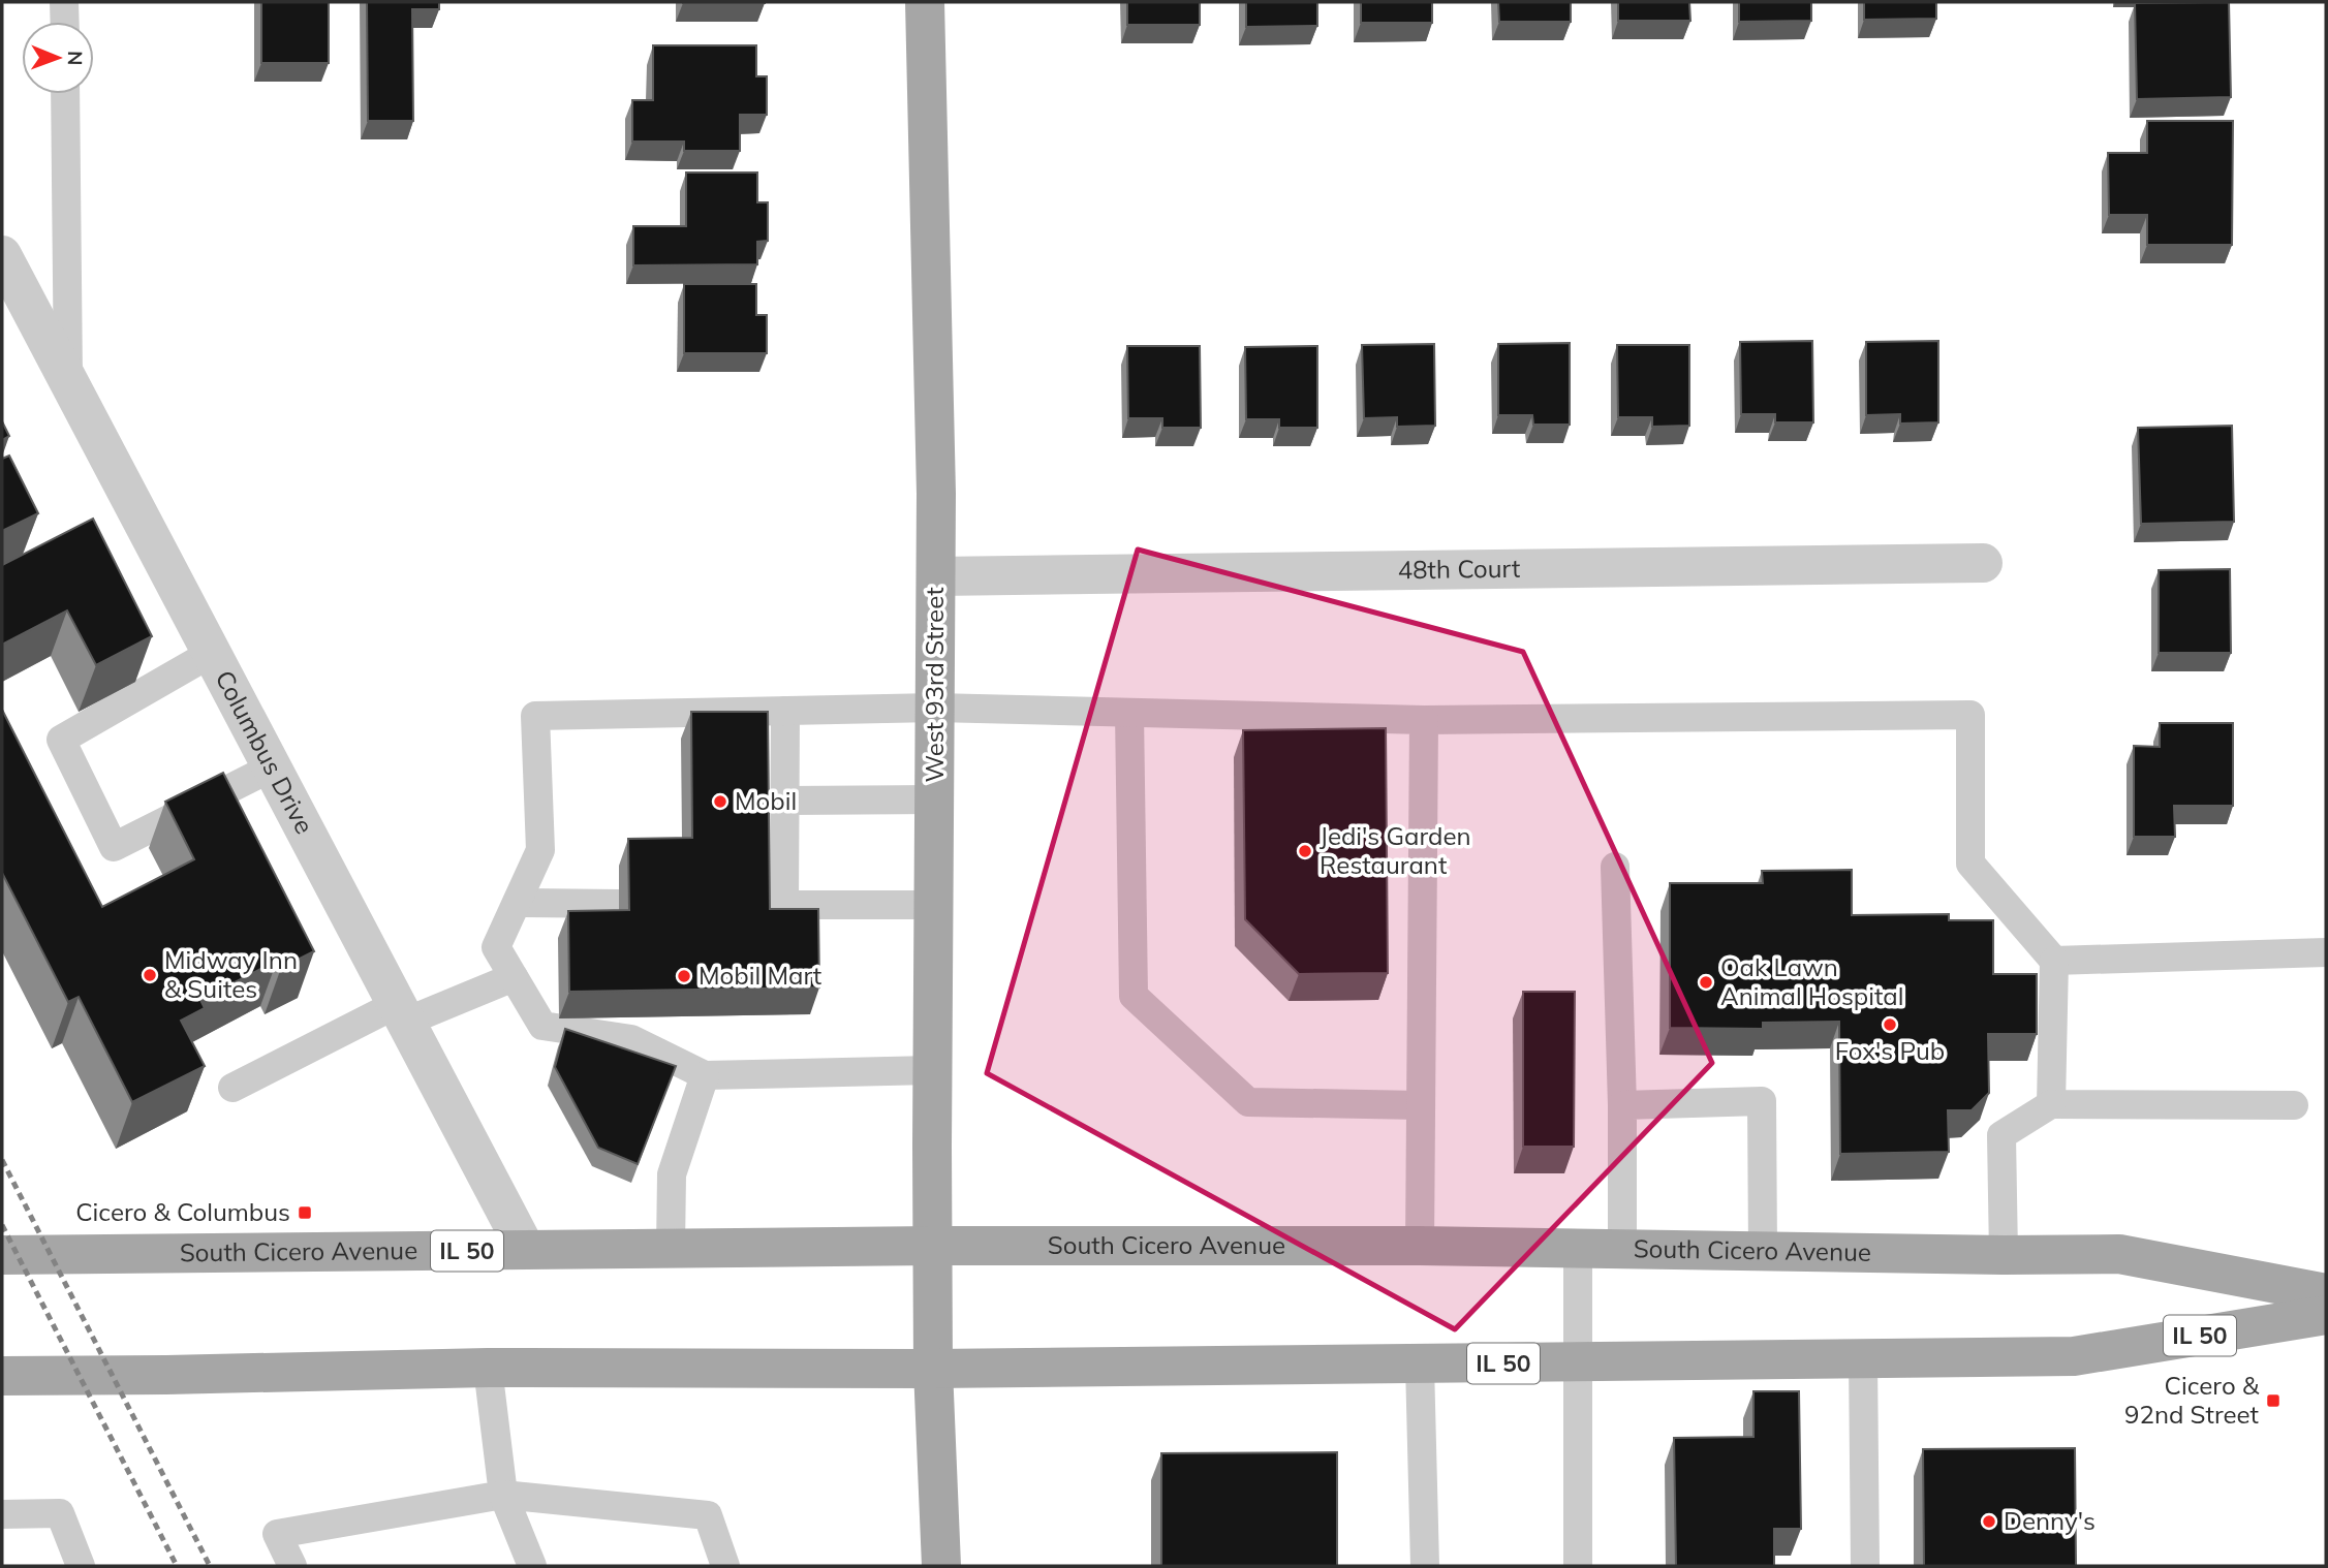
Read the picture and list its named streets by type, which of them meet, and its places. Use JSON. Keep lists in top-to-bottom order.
{
  "streets": {
    "main road": ["West 93rd Street", "South Cicero Avenue", "IL 50"],
    "street": ["48th Court", "Columbus Drive"]
  },
  "crossings": [
    ["48th Court", "West 93rd Street"],
    ["West 93rd Street", "South Cicero Avenue"],
    ["West 93rd Street", "IL 50"],
    ["Columbus Drive", "South Cicero Avenue"]
  ],
  "places": {
    "other": [
      "Mobil",
      "Jedi's Garden Restaurant",
      "Midway Inn & Suites",
      "Mobil Mart",
      "Oak Lawn Animal Hospital",
      "Fox's Pub",
      "Denny's"
    ],
    "transit": ["Cicero & Columbus", "Cicero & 92nd Street"]
  },
  "north": "right"
}
